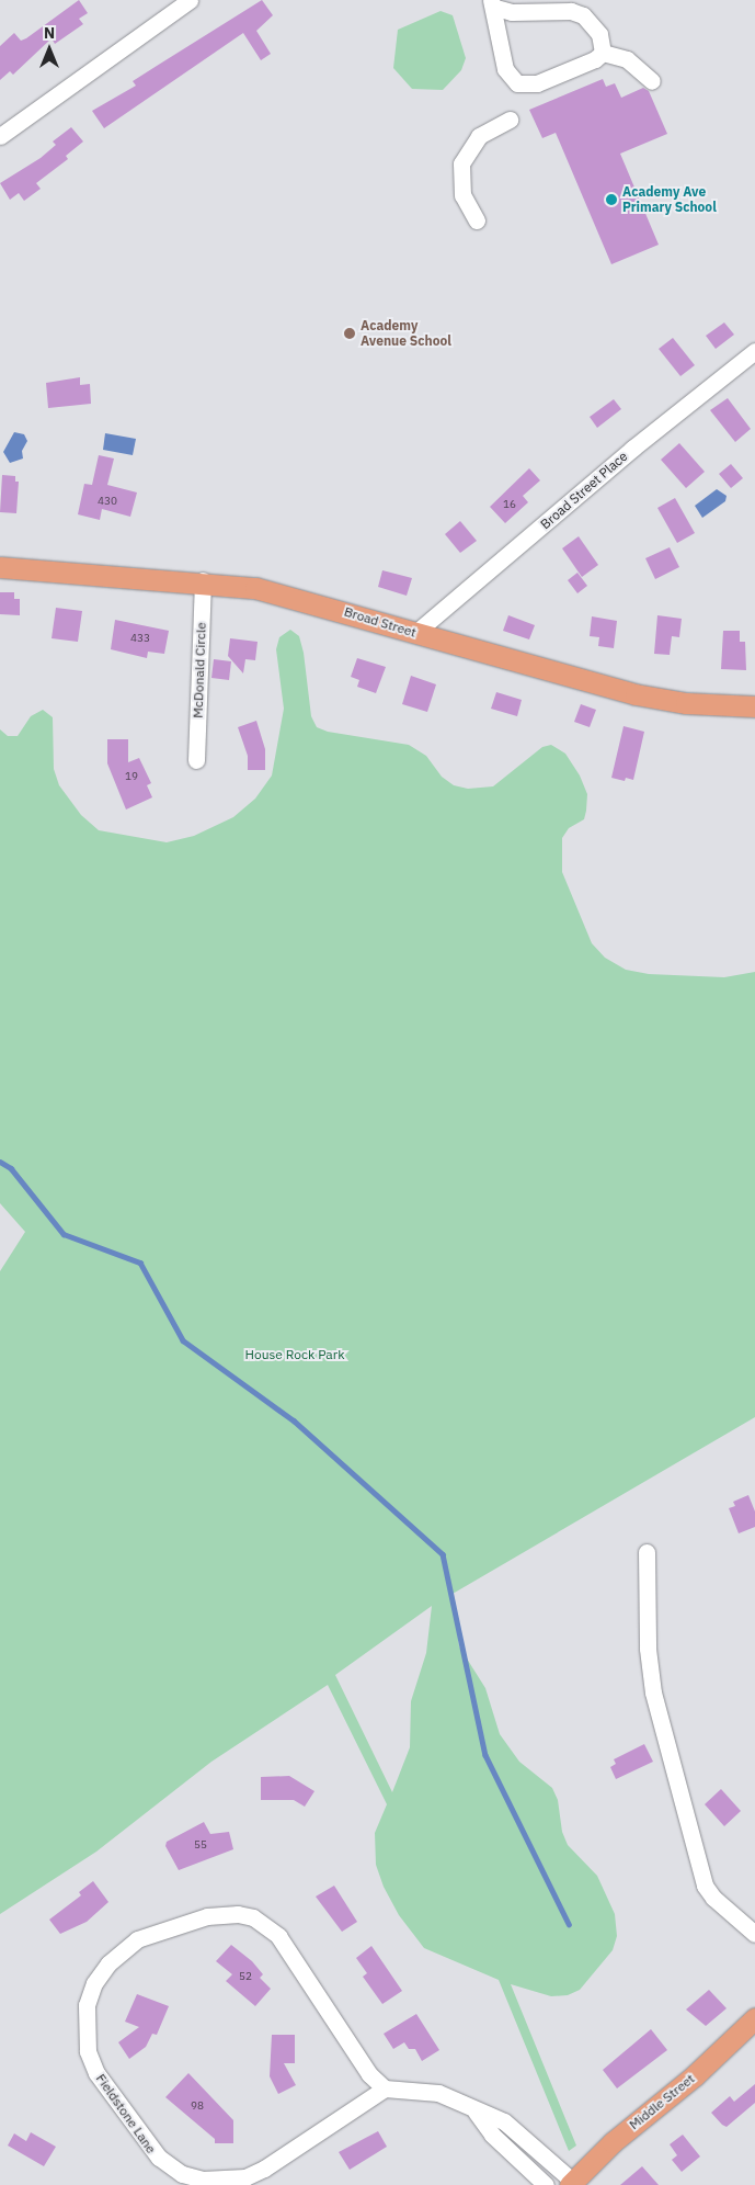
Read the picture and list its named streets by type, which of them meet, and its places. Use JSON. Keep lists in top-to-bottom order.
{
  "streets": {
    "main road": ["Broad Street", "Middle Street"],
    "street": ["Broad Street Place", "McDonald Circle", "Fieldstone Lane"]
  },
  "crossings": [
    ["Broad Street Place", "Broad Street"],
    ["Broad Street", "McDonald Circle"]
  ],
  "parks": ["House Rock Park"],
  "places": ["Academy Ave Primary School", "Academy Avenue School"],
  "house_numbers": [
    "430",
    "16",
    "433",
    "19",
    "55",
    "52",
    "98"
  ],
  "north": "top"
}
